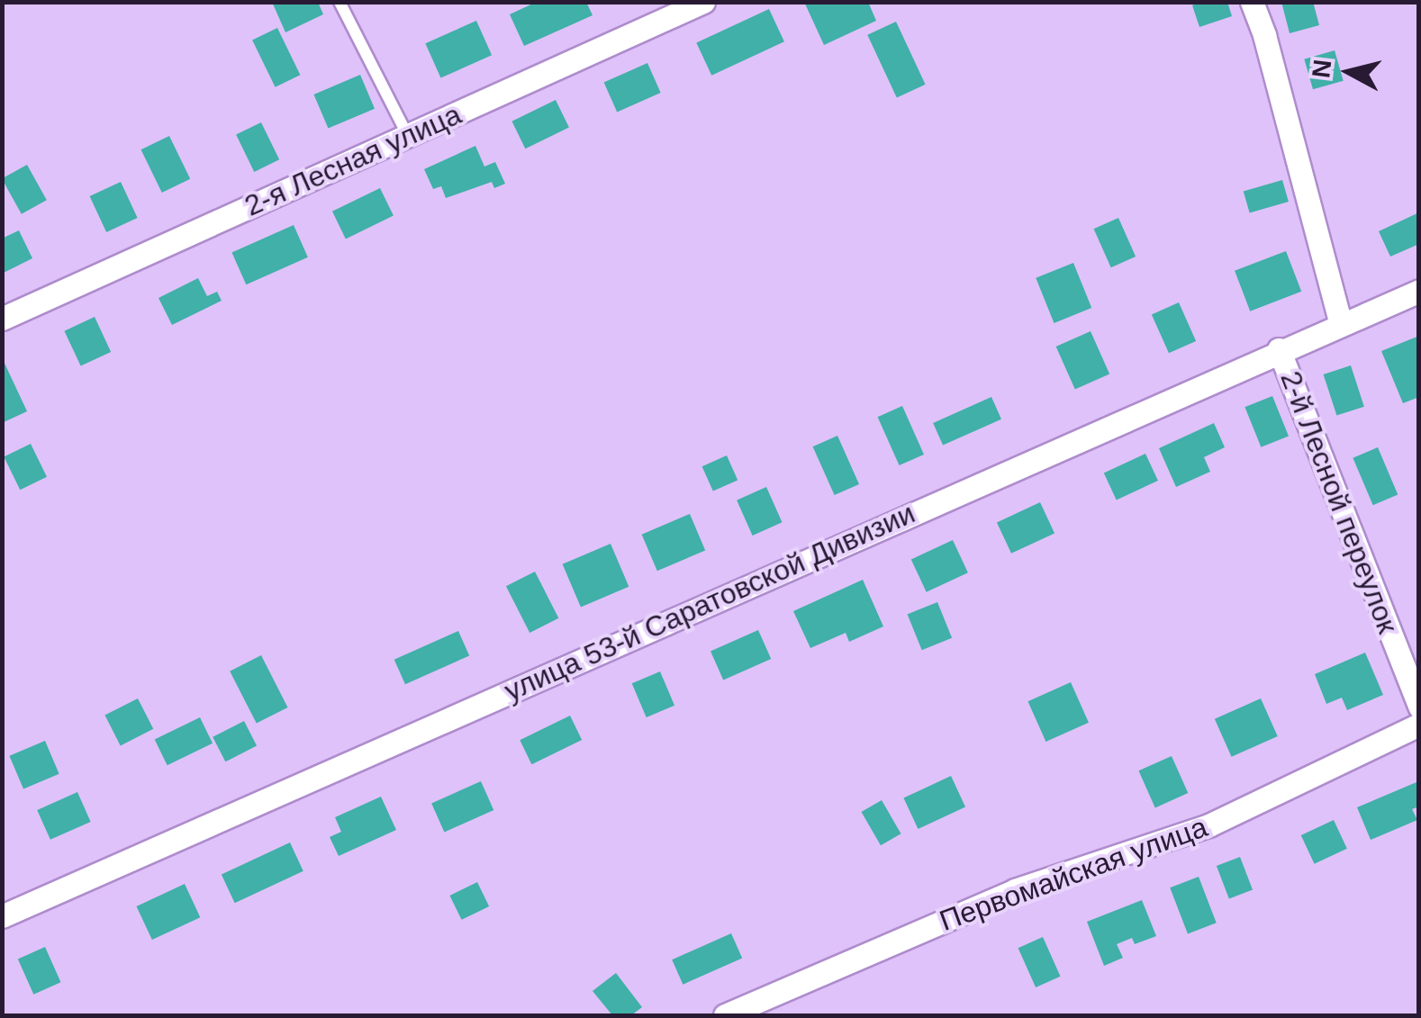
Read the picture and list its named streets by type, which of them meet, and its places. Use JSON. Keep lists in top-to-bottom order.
{
  "streets": {
    "street": [
      "2-я Лесная улица",
      "2-й Лесной переулок",
      "улица 53-й Саратовской Дивизии",
      "Первомайская улица"
    ]
  },
  "crossings": [
    ["2-й Лесной переулок", "улица 53-й Саратовской Дивизии"]
  ],
  "north": "left"
}
